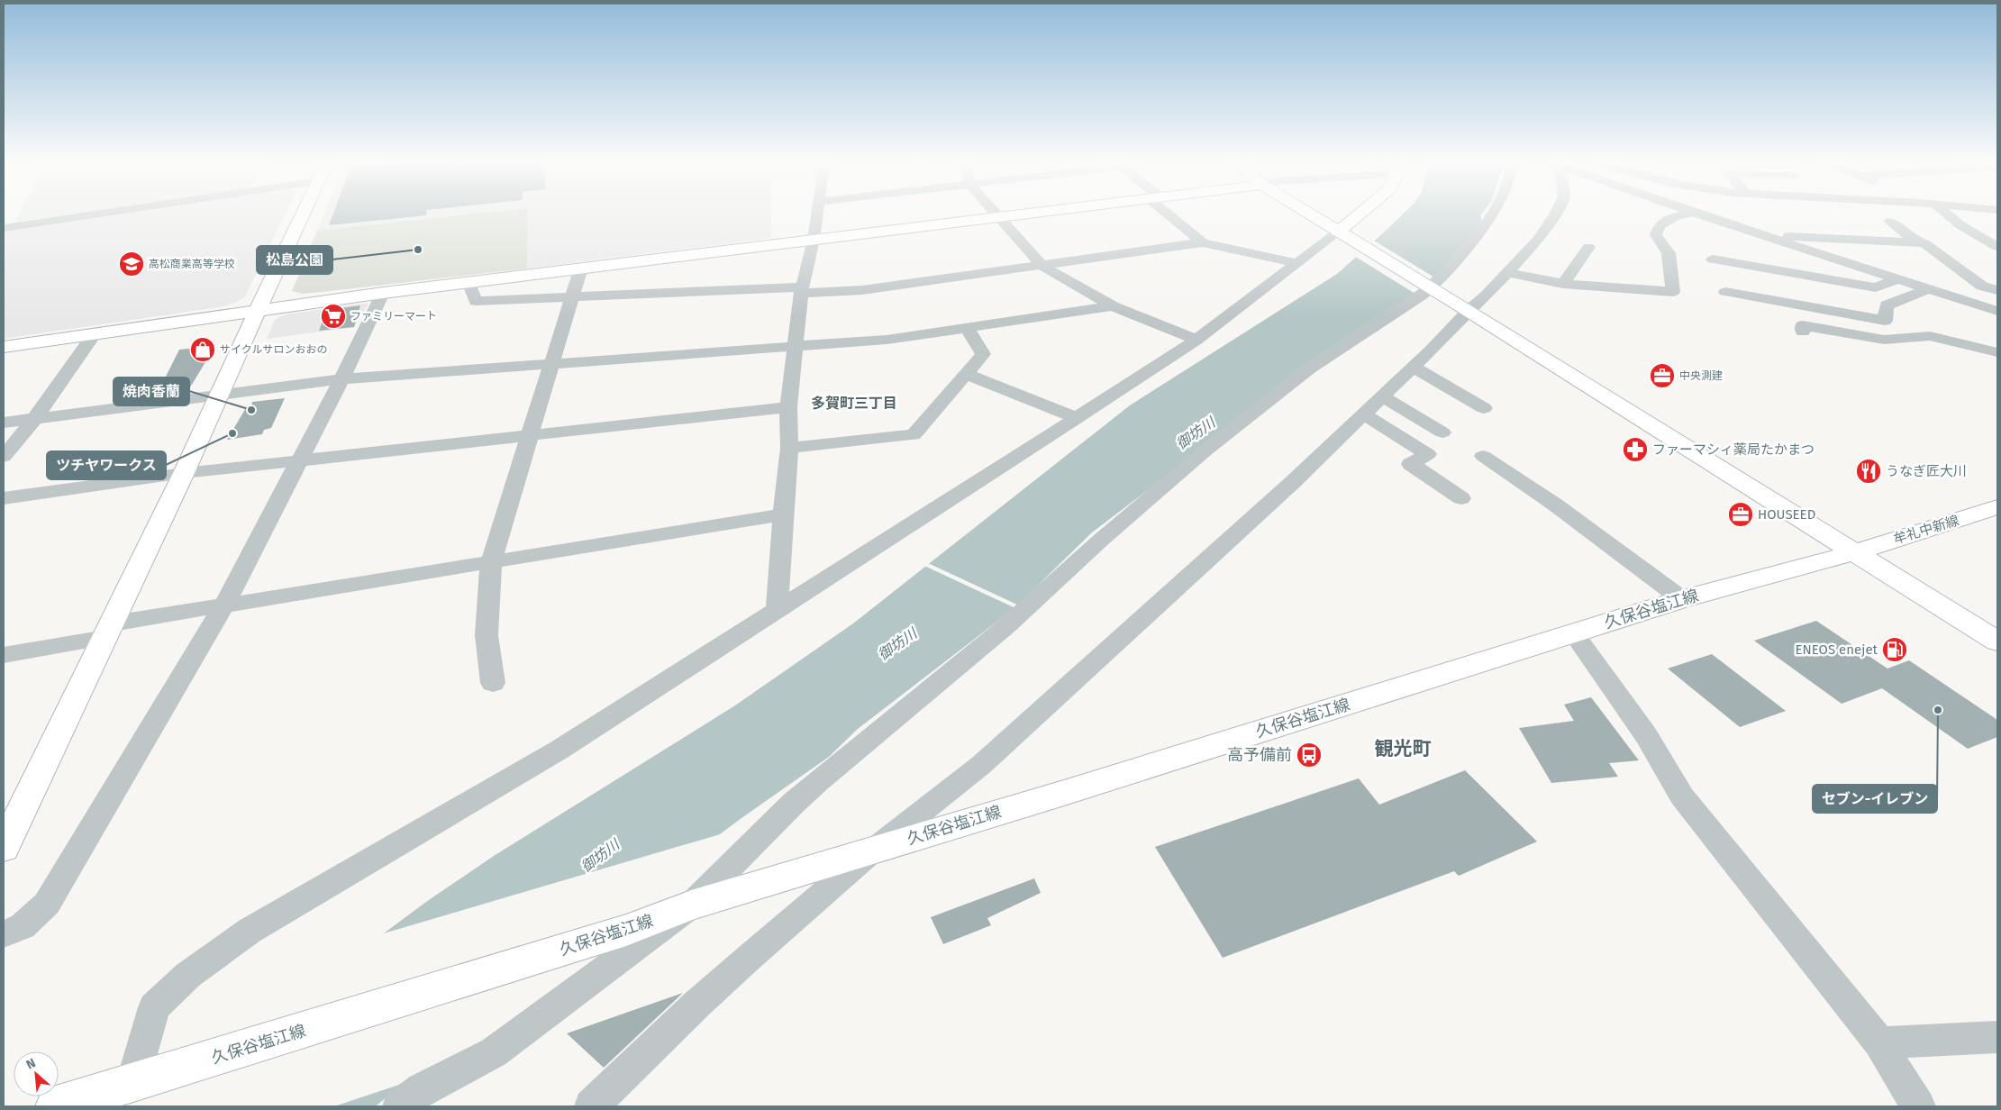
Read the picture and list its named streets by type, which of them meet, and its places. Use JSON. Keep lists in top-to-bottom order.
{
  "streets": {
    "street": ["牟礼中新線", "久保谷塩江線"]
  },
  "crossings": [
    ["牟礼中新線", "久保谷塩江線"]
  ],
  "districts": ["多賀町三丁目", "観光町"],
  "water": ["御坊川"],
  "places": {
    "other": [
      "松島公園",
      "焼肉香蘭",
      "ツチヤワークス",
      "セブン-イレブン"
    ],
    "school or university": ["高松商業高等学校"],
    "supermarket": ["ファミリーマート"],
    "shop": ["サイクルサロンおおの"],
    "office": ["中央測建", "HOUSEED"],
    "pharmacy": ["ファーマシィ薬局たかまつ"],
    "restaurant": ["うなぎ匠大川"],
    "fuel station": ["ENEOS enejet"],
    "bus stop": ["高予備前"]
  },
  "north": "top left"
}
